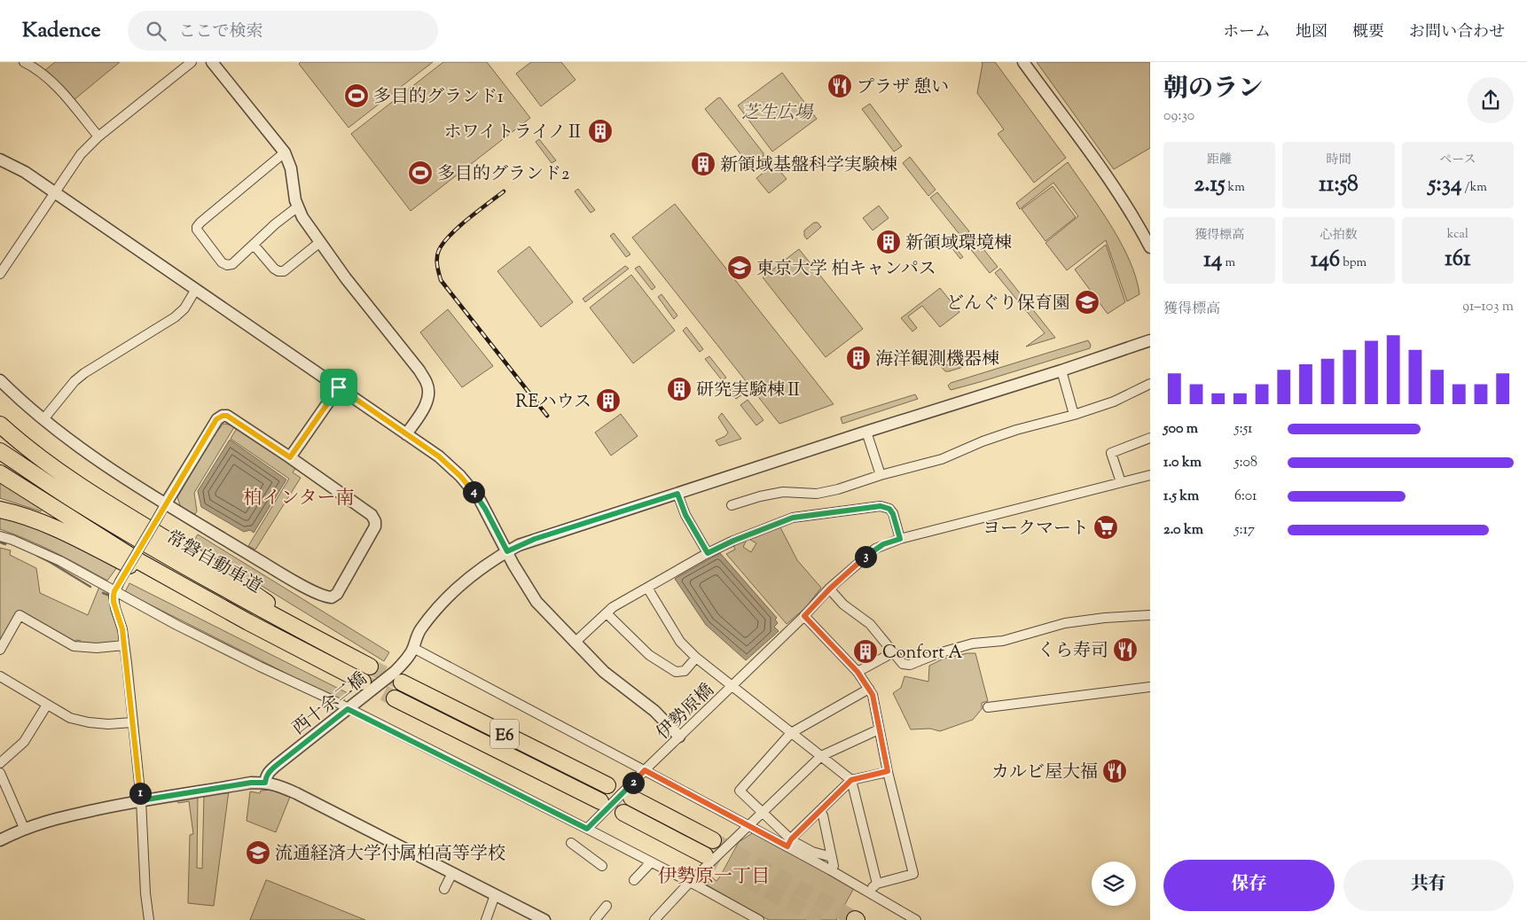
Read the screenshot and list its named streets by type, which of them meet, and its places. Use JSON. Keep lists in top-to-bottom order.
{
  "streets": {
    "highway": ["常磐自動車道", "E6"],
    "street": ["西十余二橋", "伊勢原橋"]
  },
  "districts": ["柏インター南", "伊勢原一丁目"],
  "parks": ["芝生広場"],
  "places": {
    "restaurant": ["プラザ 憩い", "くら寿司", "カルビ屋大福"],
    "sports": ["多目的グランド1", "多目的グランド2"],
    "building": [
      "ホワイトライノⅡ",
      "新領域基盤科学実験棟",
      "新領域環境棟",
      "海洋観測機器棟",
      "研究実験棟Ⅱ",
      "REハウス",
      "Confort A"
    ],
    "school or university": ["東京大学 柏キャンパス", "どんぐり保育園", "流通経済大学付属柏高等学校"],
    "supermarket": ["ヨークマート"]
  },
  "page": {
    "header": "Kadence",
    "search": "ここで検索",
    "nav": [
      "ホーム",
      "地図",
      "概要",
      "お問い合わせ"
    ],
    "heading": ["朝のラン", "09:30"],
    "stats": [
      ["距離", "2.15 km"],
      ["時間", "11:58"],
      ["ペース", "5:34 /km"],
      ["獲得標高", "14 m"],
      ["心拍数", "146 bpm"],
      ["kcal", "161"]
    ],
    "chart": ["獲得標高", "91–103 m"],
    "list": [
      {
        "name": "500 m",
        "note": "5:51"
      },
      {
        "name": "1.0 km",
        "note": "5:08"
      },
      {
        "name": "1.5 km",
        "note": "6:01"
      },
      {
        "name": "2.0 km",
        "note": "5:17"
      }
    ],
    "pins": [
      "4",
      "3",
      "2",
      "1"
    ],
    "buttons": ["保存", "共有"]
  }
}
